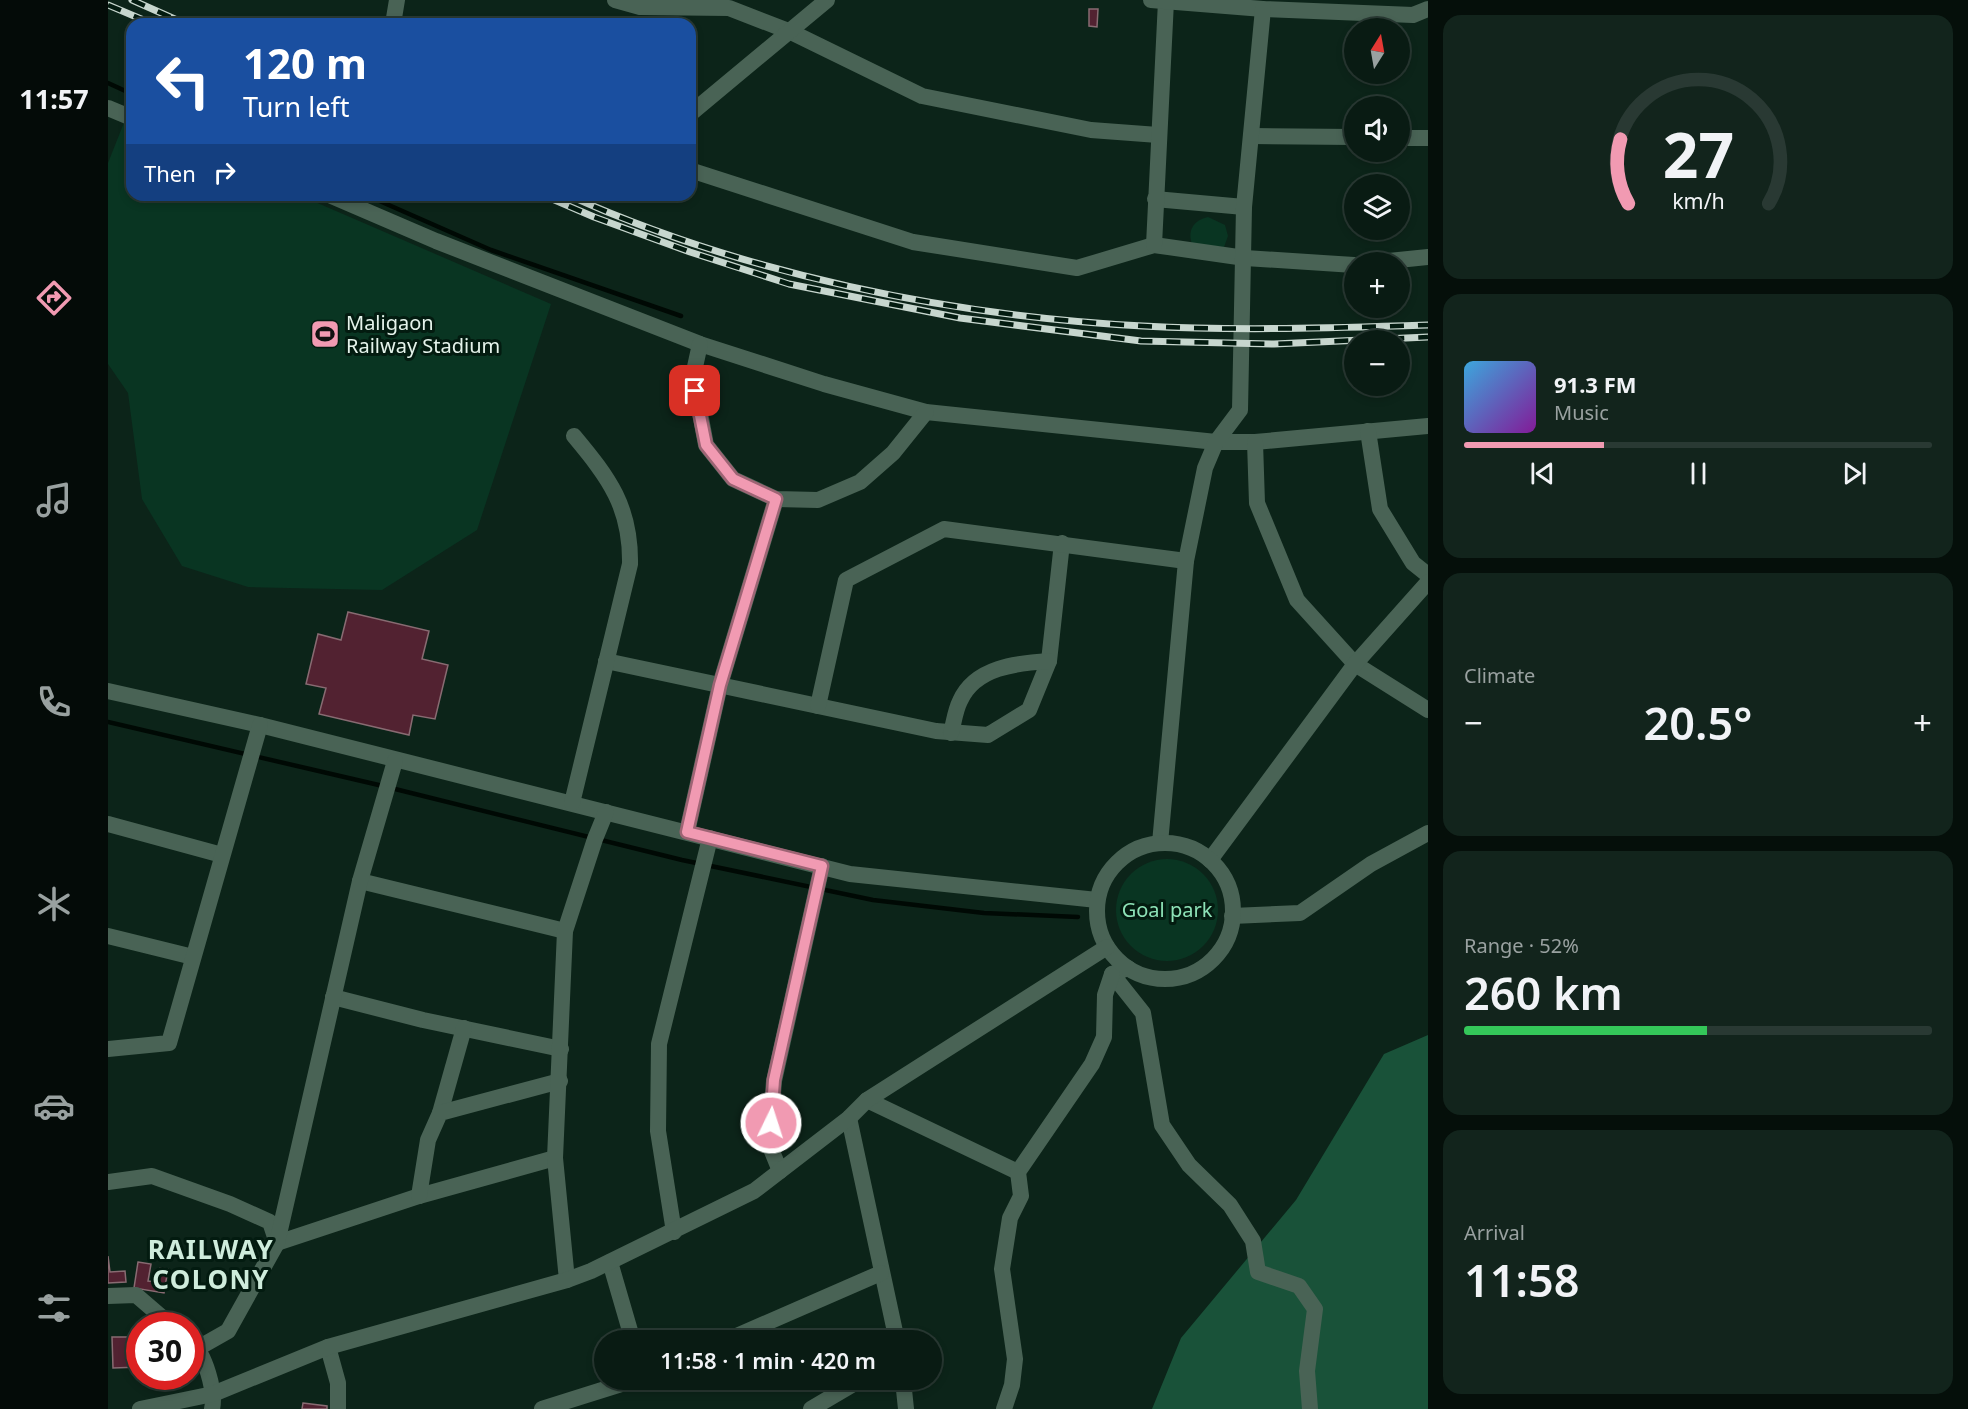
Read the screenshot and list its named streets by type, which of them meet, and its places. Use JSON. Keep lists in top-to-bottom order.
{
  "districts": ["RAILWAY COLONY"],
  "parks": ["Goal park"],
  "places": {
    "sports": ["Maligaon Railway Stadium"]
  },
  "north": "top",
  "page": {
    "tabs": "11:57",
    "map_buttons": ["+", "−"],
    "turn": ["120 m", "Turn left"],
    "then": "Then",
    "song": ["91.3 FM", "Music"],
    "tile": [
      "Climate",
      ["Range · 52%", "260 km"],
      ["Arrival", "11:58"]
    ],
    "heat": ["−", "20.5°", "+"],
    "limit": "30",
    "trip": "11:58 · 1 min · 420 m",
    "gauge": ["27", "km/h"]
  }
}
